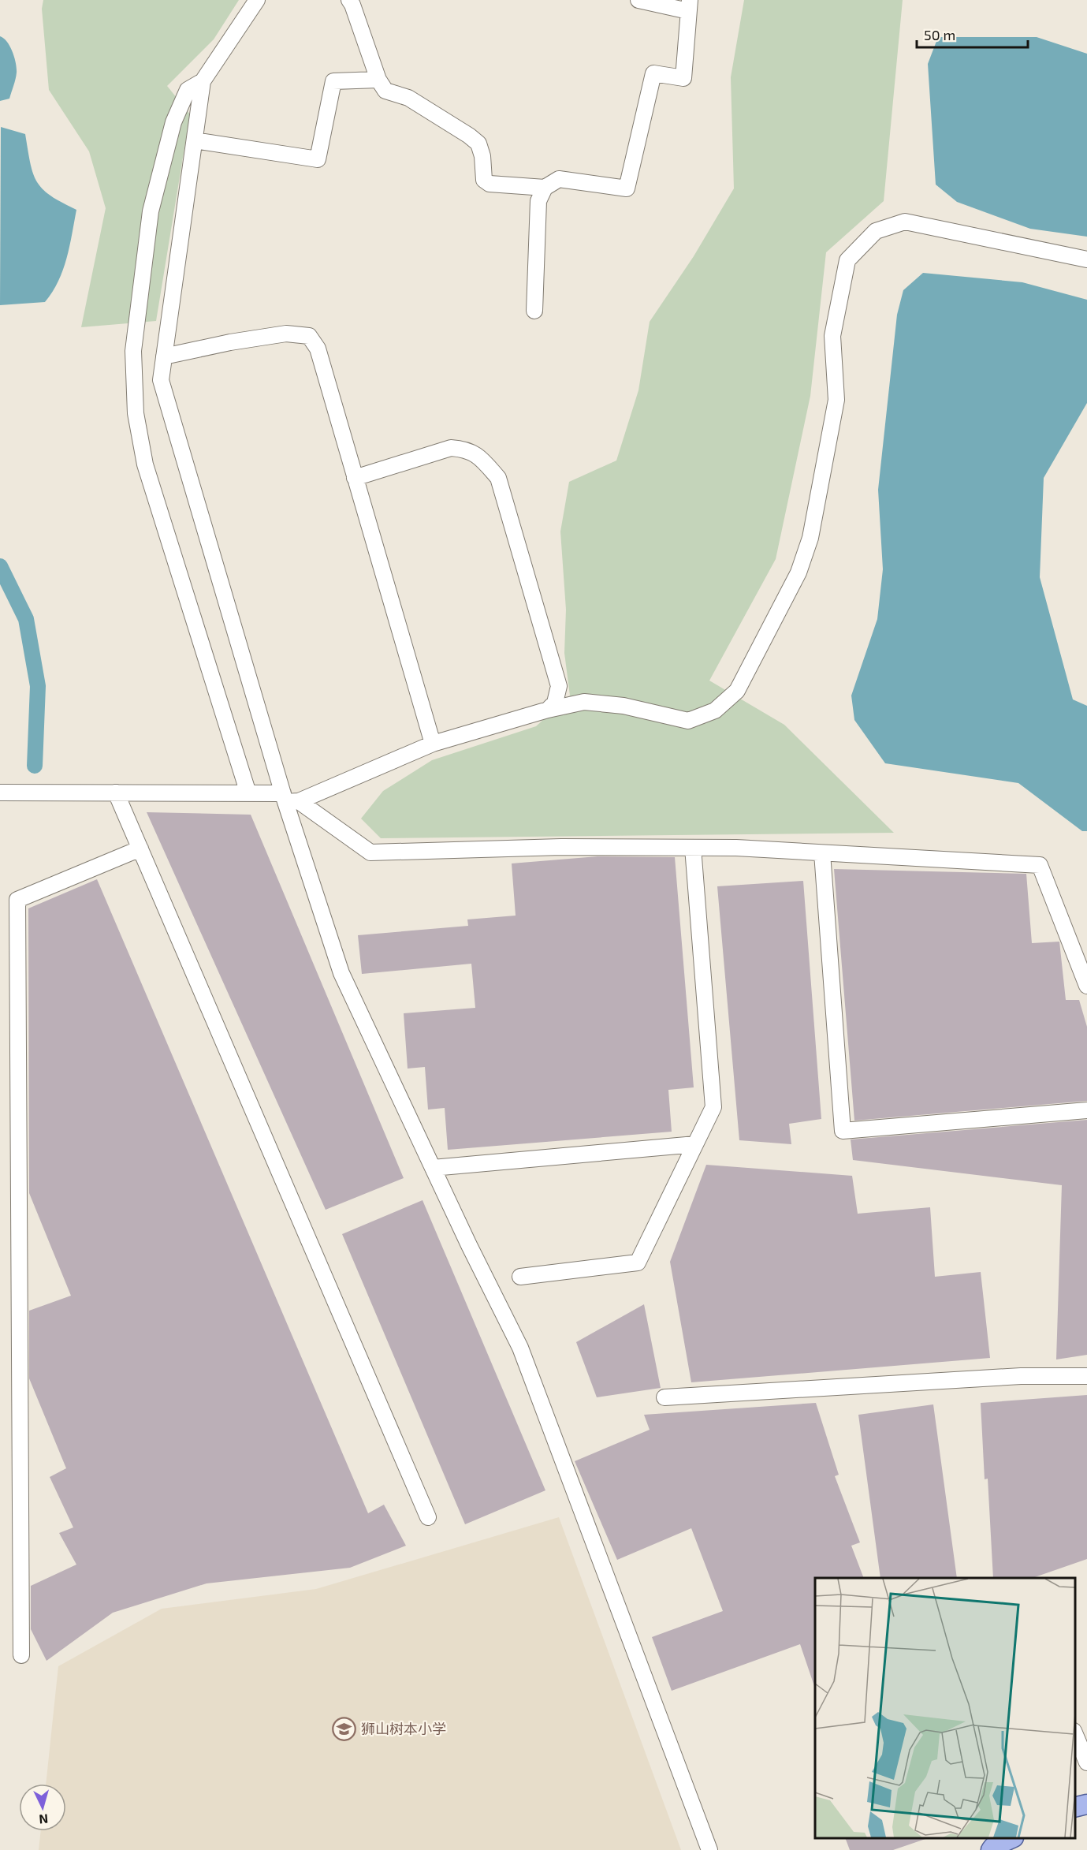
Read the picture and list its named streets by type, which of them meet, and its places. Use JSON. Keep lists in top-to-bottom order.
{
  "places": {
    "school or university": ["狮山树本小学"]
  },
  "scale_bar": "50 m",
  "north": "bottom"
}
